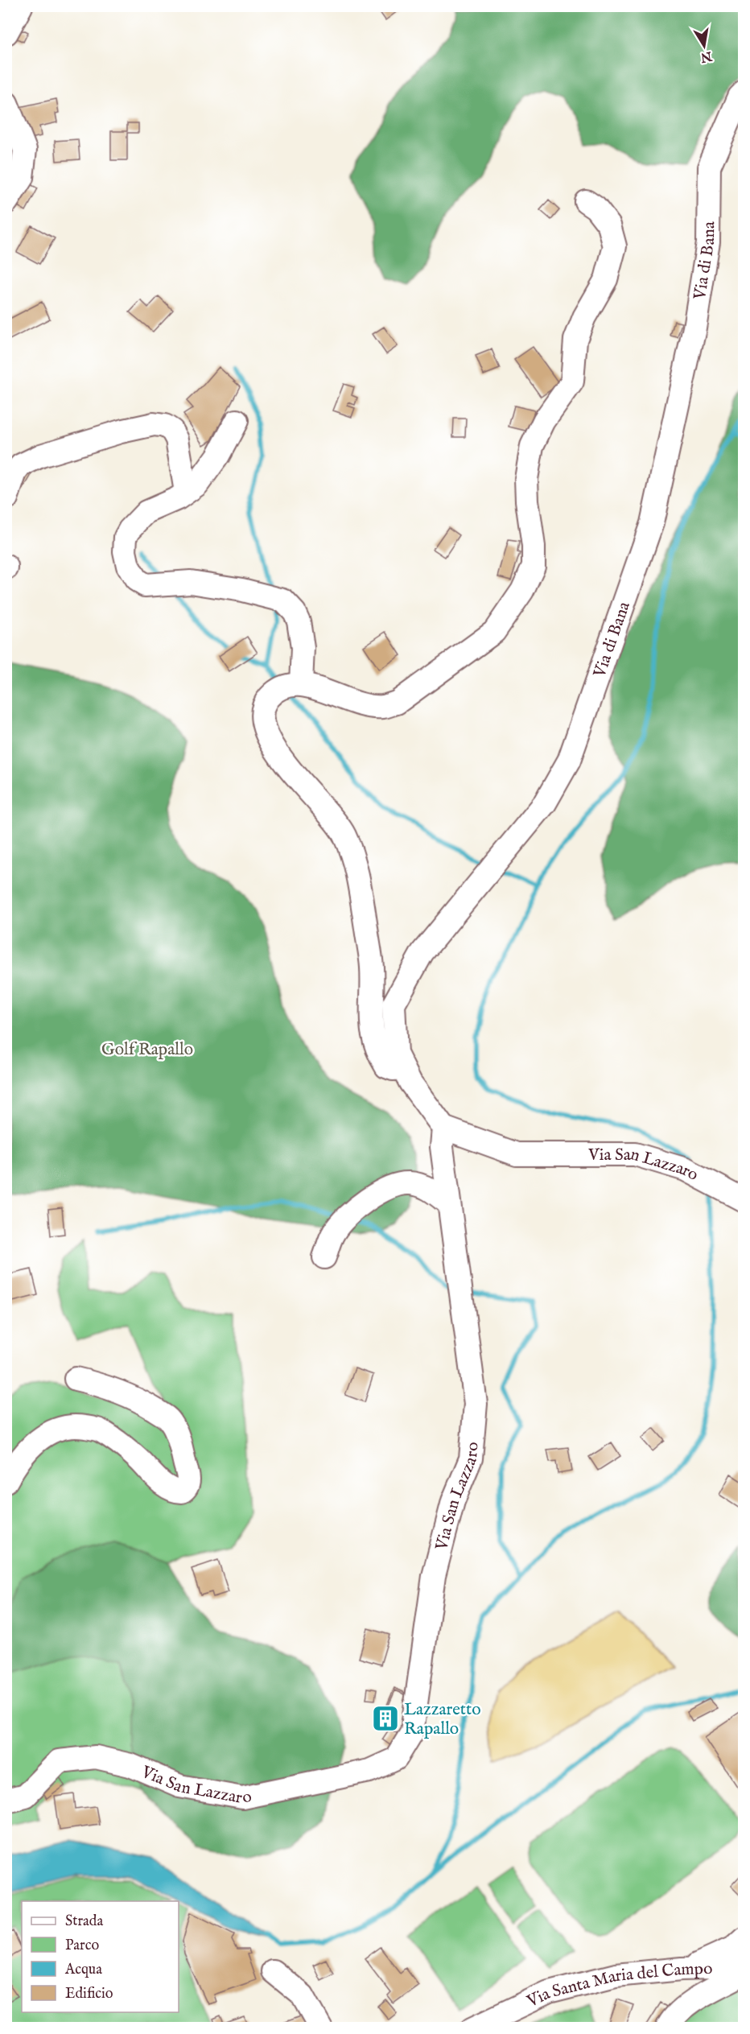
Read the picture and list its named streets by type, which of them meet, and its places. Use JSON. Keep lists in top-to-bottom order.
{
  "streets": {
    "street": ["Via di Bana", "Via San Lazzaro", "Via Santa Maria del Campo"]
  },
  "crossings": [
    ["Via di Bana", "Via San Lazzaro"]
  ],
  "parks": ["Golf Rapallo"],
  "places": {
    "building": ["Lazzaretto Rapallo"]
  },
  "legend": [
    "Strada",
    "Parco",
    "Acqua",
    "Edificio"
  ],
  "north": "bottom"
}
